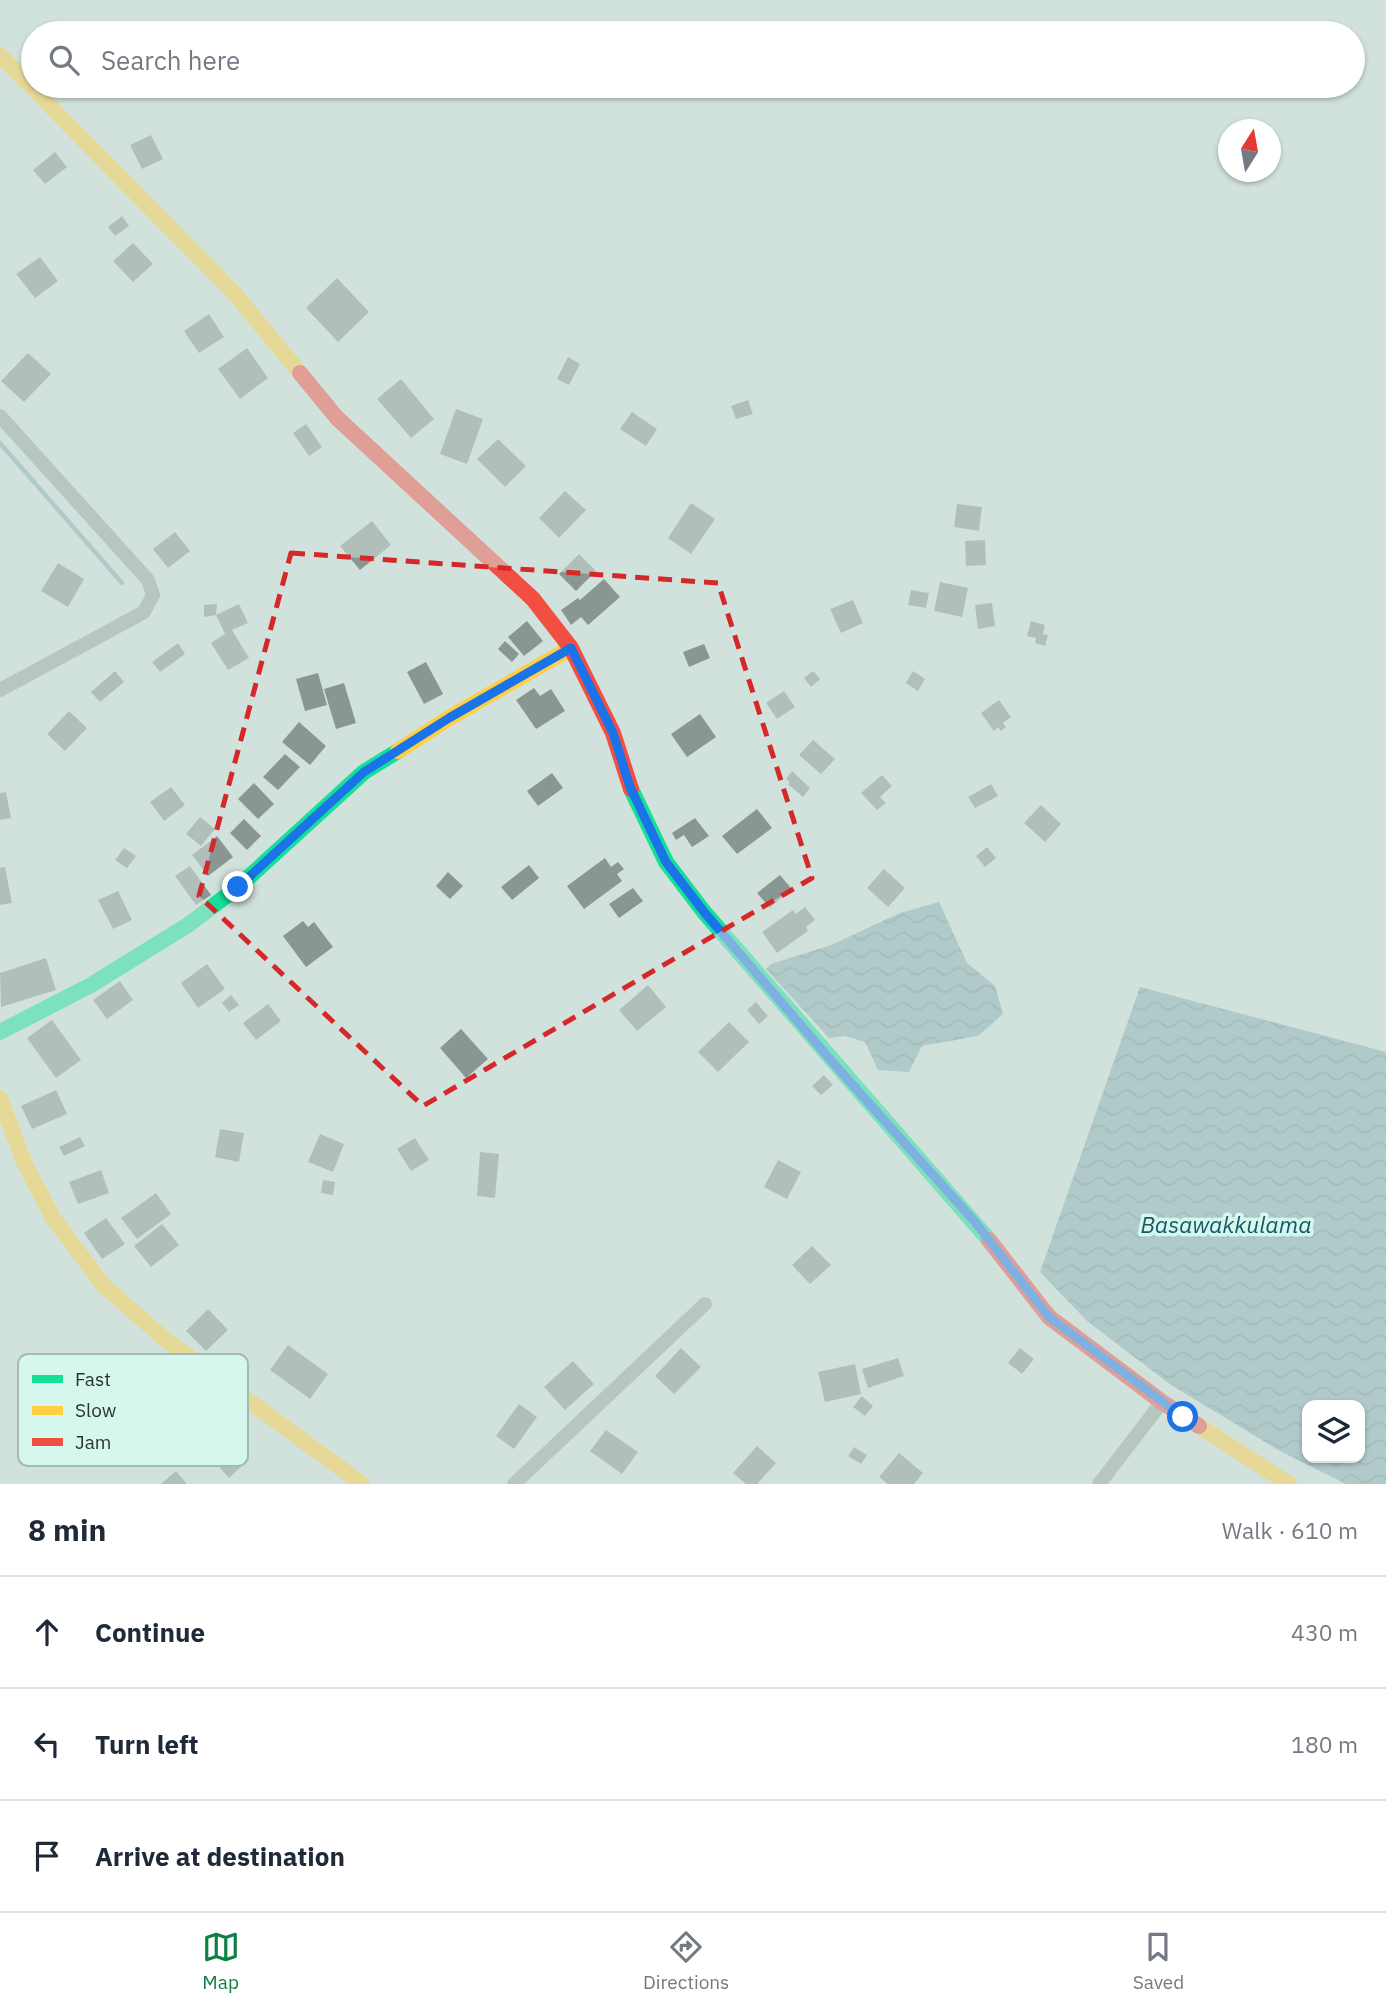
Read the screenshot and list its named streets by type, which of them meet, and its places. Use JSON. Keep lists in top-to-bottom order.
{
  "water": ["Basawakkulama"],
  "legend": ["Fast", "Slow", "Jam"],
  "north": "top",
  "page": {
    "search": "Search here",
    "heading": ["8 min", "Walk · 610 m"],
    "list": [
      ["Continue", "430 m"],
      ["Turn left", "180 m"],
      "Arrive at destination"
    ],
    "nav": ["Map", "Directions", "Saved"]
  }
}
